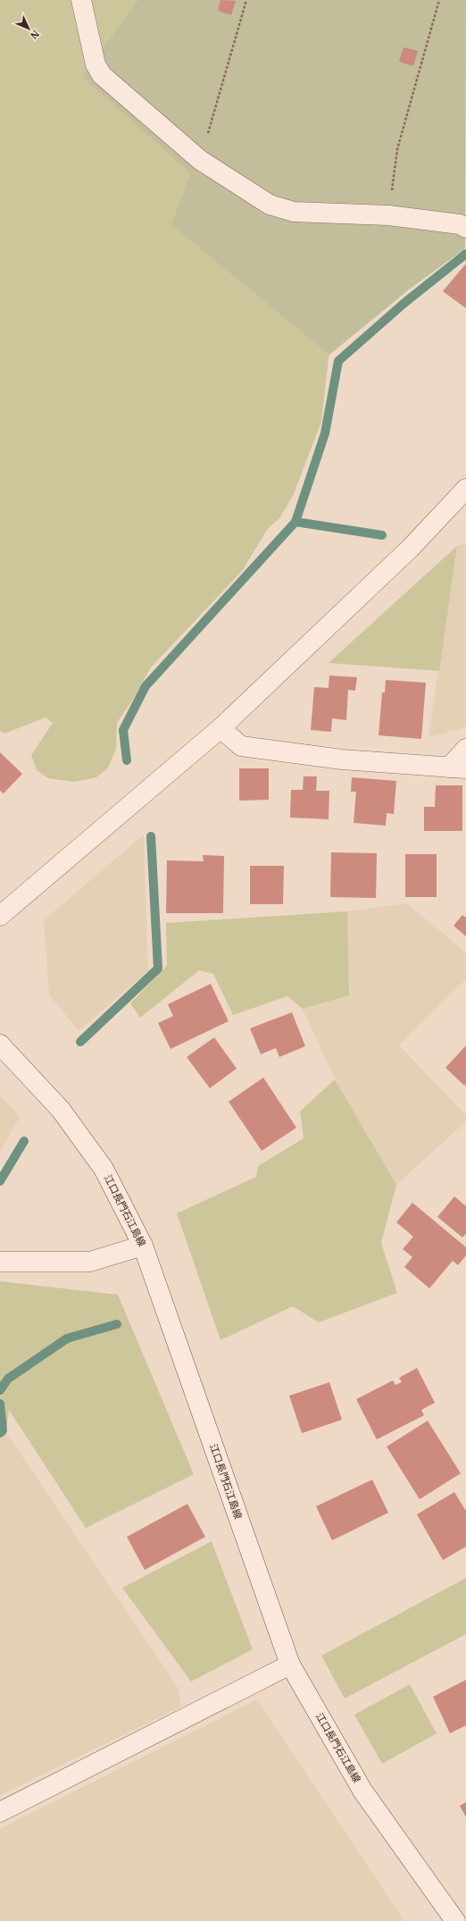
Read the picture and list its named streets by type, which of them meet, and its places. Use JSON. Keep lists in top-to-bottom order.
{
  "streets": {
    "street": ["江口長門石江島線"]
  },
  "north": "bottom right"
}
